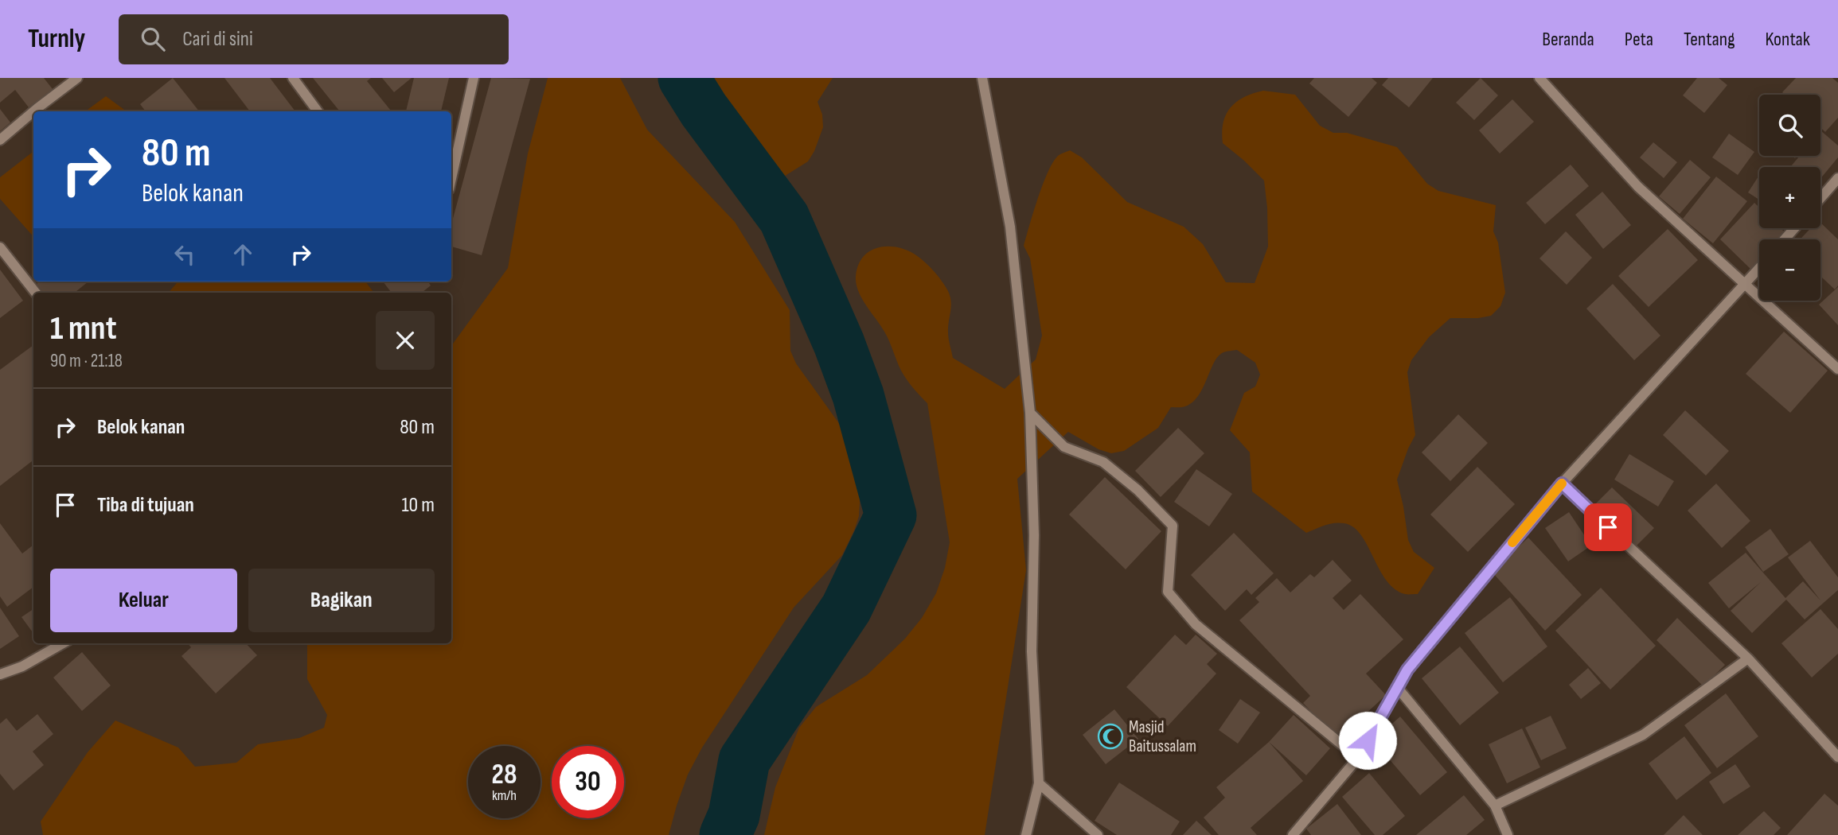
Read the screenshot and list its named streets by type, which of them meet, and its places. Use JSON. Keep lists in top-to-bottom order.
{
  "places": {
    "mosque": ["Masjid Baitussalam"]
  },
  "page": {
    "header": "Turnly",
    "search": "Cari di sini",
    "nav": [
      "Beranda",
      "Peta",
      "Tentang",
      "Kontak"
    ],
    "map_buttons": ["+", "−"],
    "turn": ["80 m", "Belok kanan"],
    "heading": ["1 mnt", "90 m · 21:18"],
    "list": [
      {
        "name": "Belok kanan",
        "value": "80 m"
      },
      {
        "name": "Tiba di tujuan",
        "value": "10 m"
      }
    ],
    "buttons": ["Keluar", "Bagikan"],
    "speed": "28 km/h",
    "limit": "30"
  }
}
